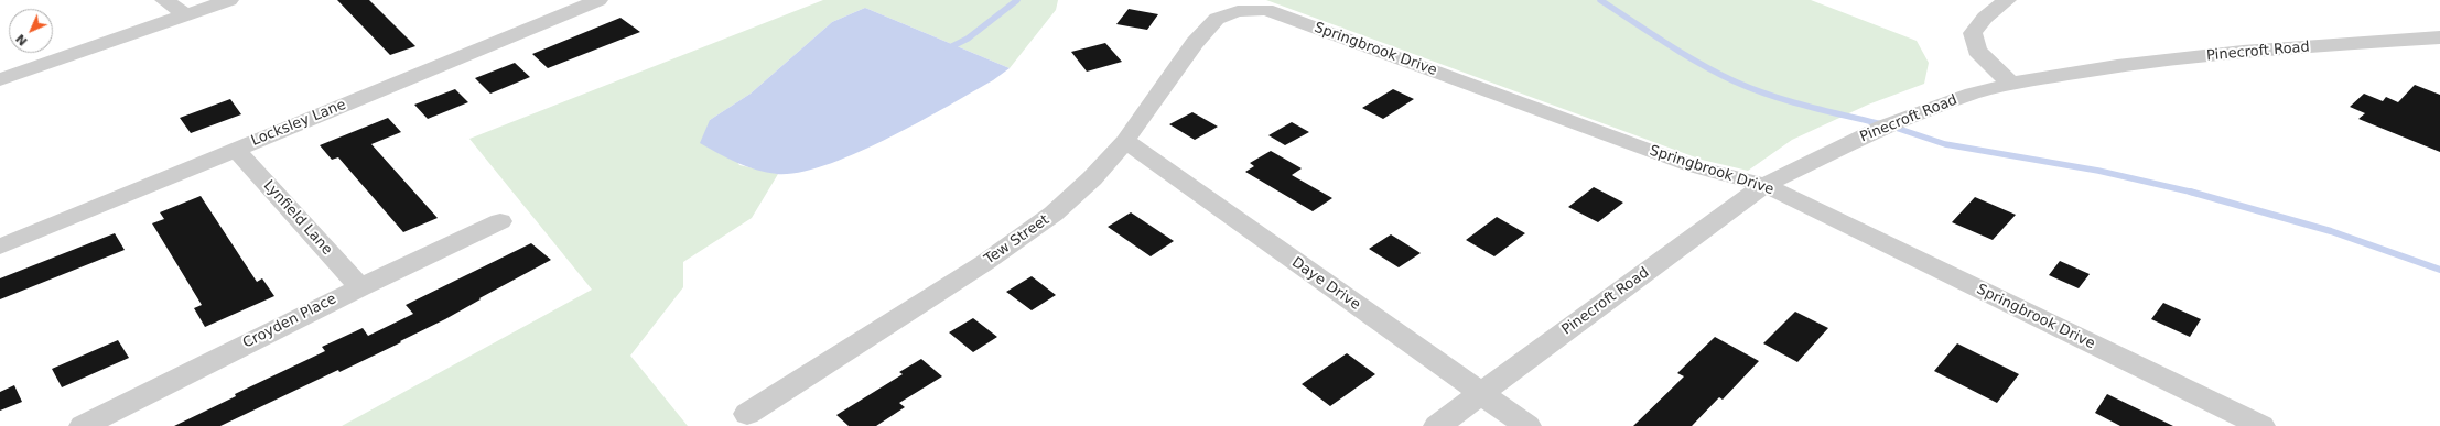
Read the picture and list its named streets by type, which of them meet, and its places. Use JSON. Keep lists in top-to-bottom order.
{
  "streets": {
    "street": [
      "Springbrook Drive",
      "Pinecroft Road",
      "Locksley Lane",
      "Lynfield Lane",
      "Tew Street",
      "Daye Drive",
      "Croyden Place"
    ]
  },
  "crossings": [
    ["Springbrook Drive", "Pinecroft Road"],
    ["Springbrook Drive", "Tew Street"],
    ["Pinecroft Road", "Daye Drive"],
    ["Locksley Lane", "Lynfield Lane"],
    ["Lynfield Lane", "Croyden Place"],
    ["Tew Street", "Daye Drive"]
  ],
  "north": "bottom left"
}
